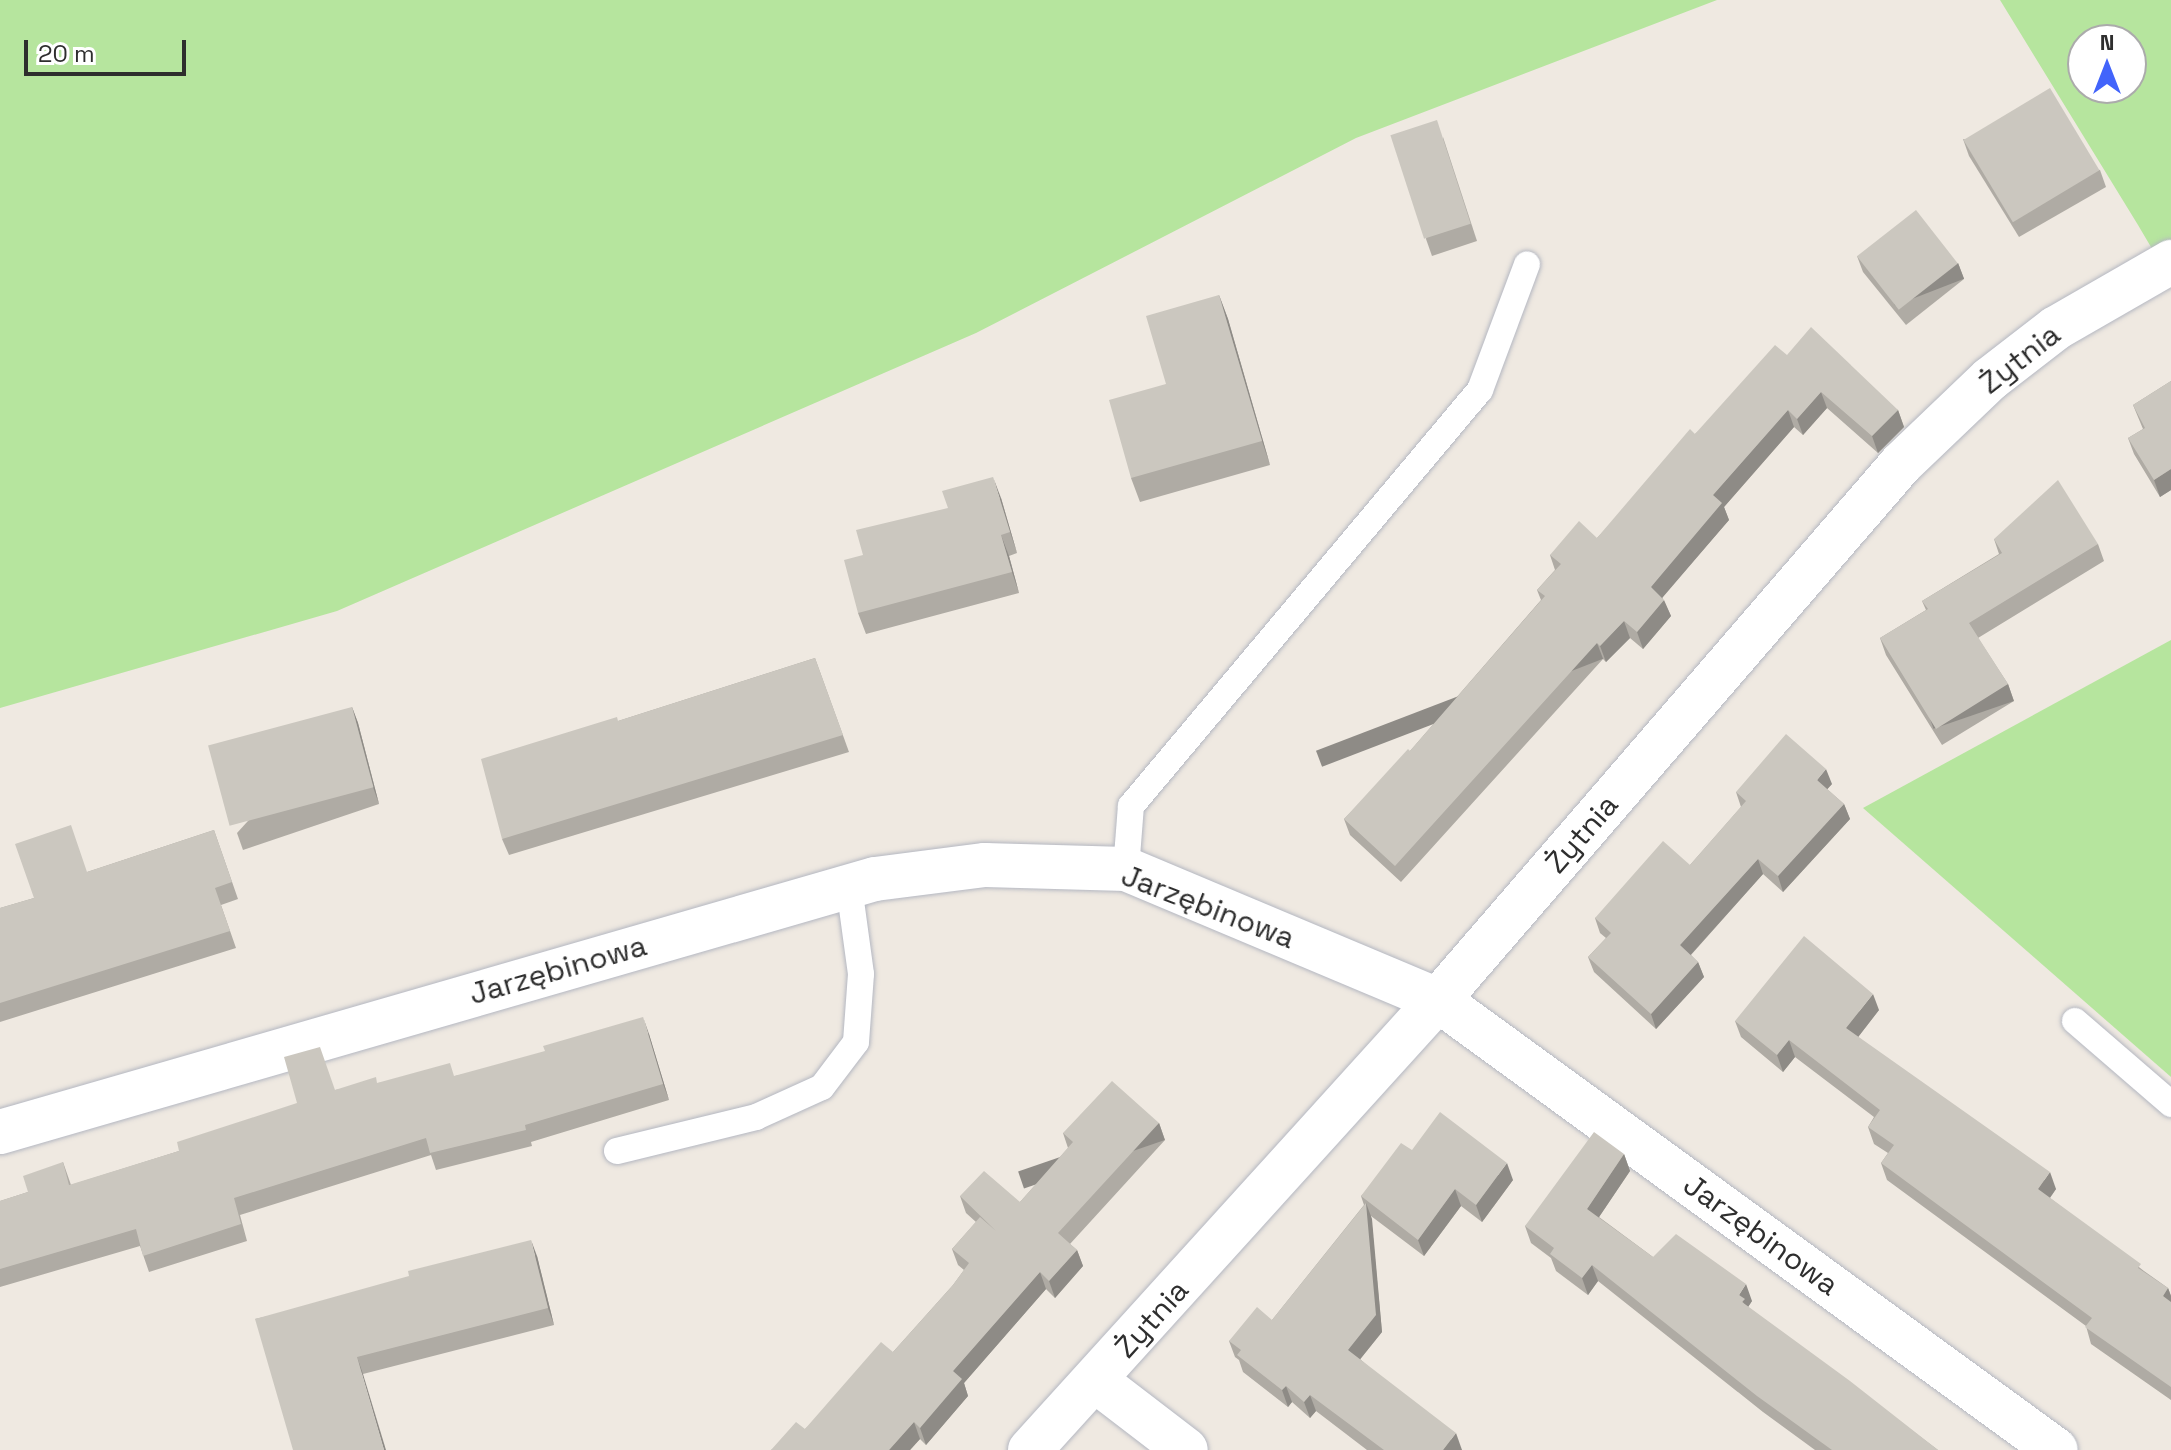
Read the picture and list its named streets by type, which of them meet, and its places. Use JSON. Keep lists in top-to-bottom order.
{
  "streets": {
    "street": ["Żytnia", "Jarzębinowa"]
  },
  "crossings": [
    ["Żytnia", "Jarzębinowa"]
  ],
  "scale_bar": "20 m",
  "north": "top"
}
